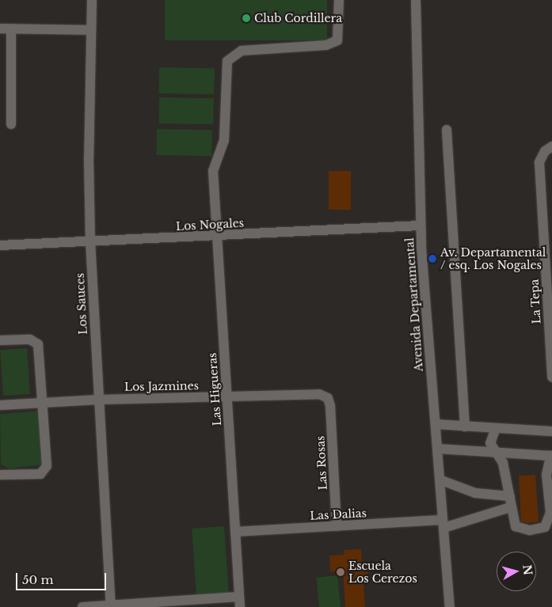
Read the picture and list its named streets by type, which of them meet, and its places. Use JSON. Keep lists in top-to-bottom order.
{
  "streets": {
    "street": [
      "Los Nogales",
      "La Tepa",
      "Los Sauces",
      "Avenida Departamental",
      "Los Jazmines",
      "Las Higueras",
      "Las Rosas",
      "Las Dalias"
    ]
  },
  "crossings": [
    ["Los Nogales", "Los Sauces"],
    ["Los Nogales", "Avenida Departamental"],
    ["Los Nogales", "Las Higueras"],
    ["Los Sauces", "Los Jazmines"],
    ["Avenida Departamental", "Las Dalias"],
    ["Los Jazmines", "Las Higueras"],
    ["Los Jazmines", "Las Rosas"],
    ["Las Higueras", "Las Dalias"],
    ["Las Rosas", "Las Dalias"]
  ],
  "places": ["Club Cordillera", "Av. Departamental / esq. Los Nogales", "Escuela Los Cerezos"],
  "scale_bar": "50 m",
  "north": "right"
}
